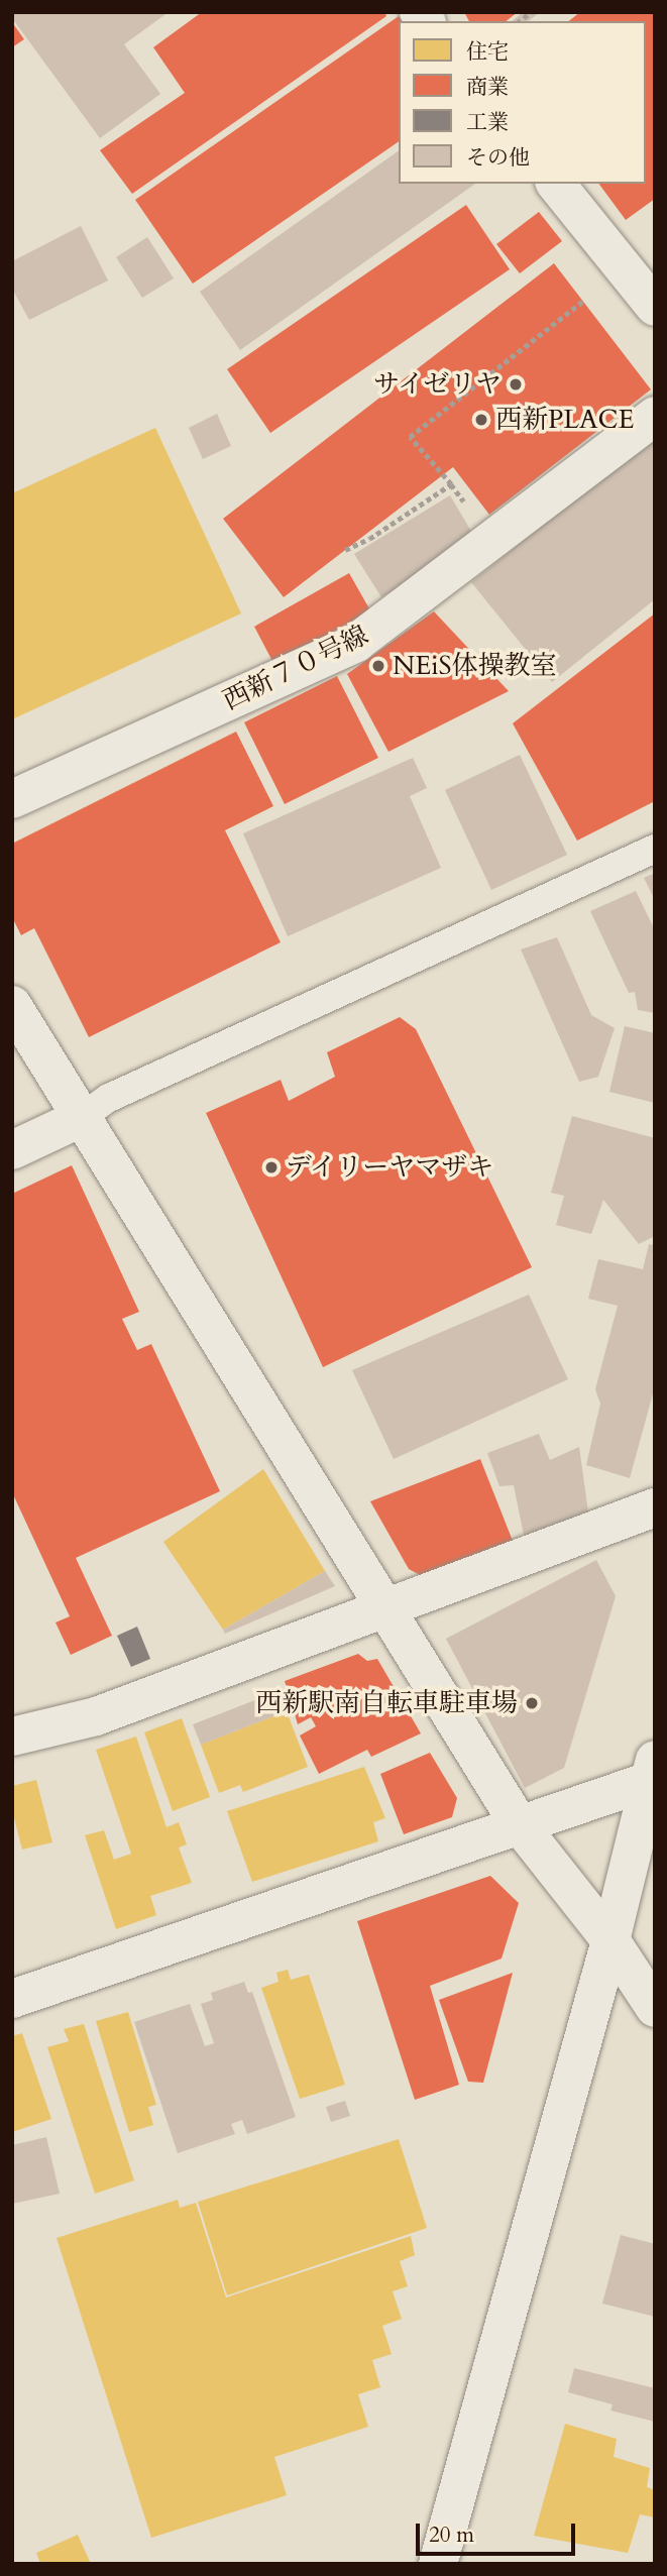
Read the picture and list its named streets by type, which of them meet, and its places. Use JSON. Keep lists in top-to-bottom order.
{
  "streets": {
    "street": ["西新７０号線"]
  },
  "places": [
    "サイゼリヤ",
    "西新PLACE",
    "NEiS体操教室",
    "デイリーヤマザキ",
    "西新駅南自転車駐車場"
  ],
  "legend": [
    "住宅",
    "商業",
    "工業",
    "その他"
  ],
  "scale_bar": "20 m"
}
